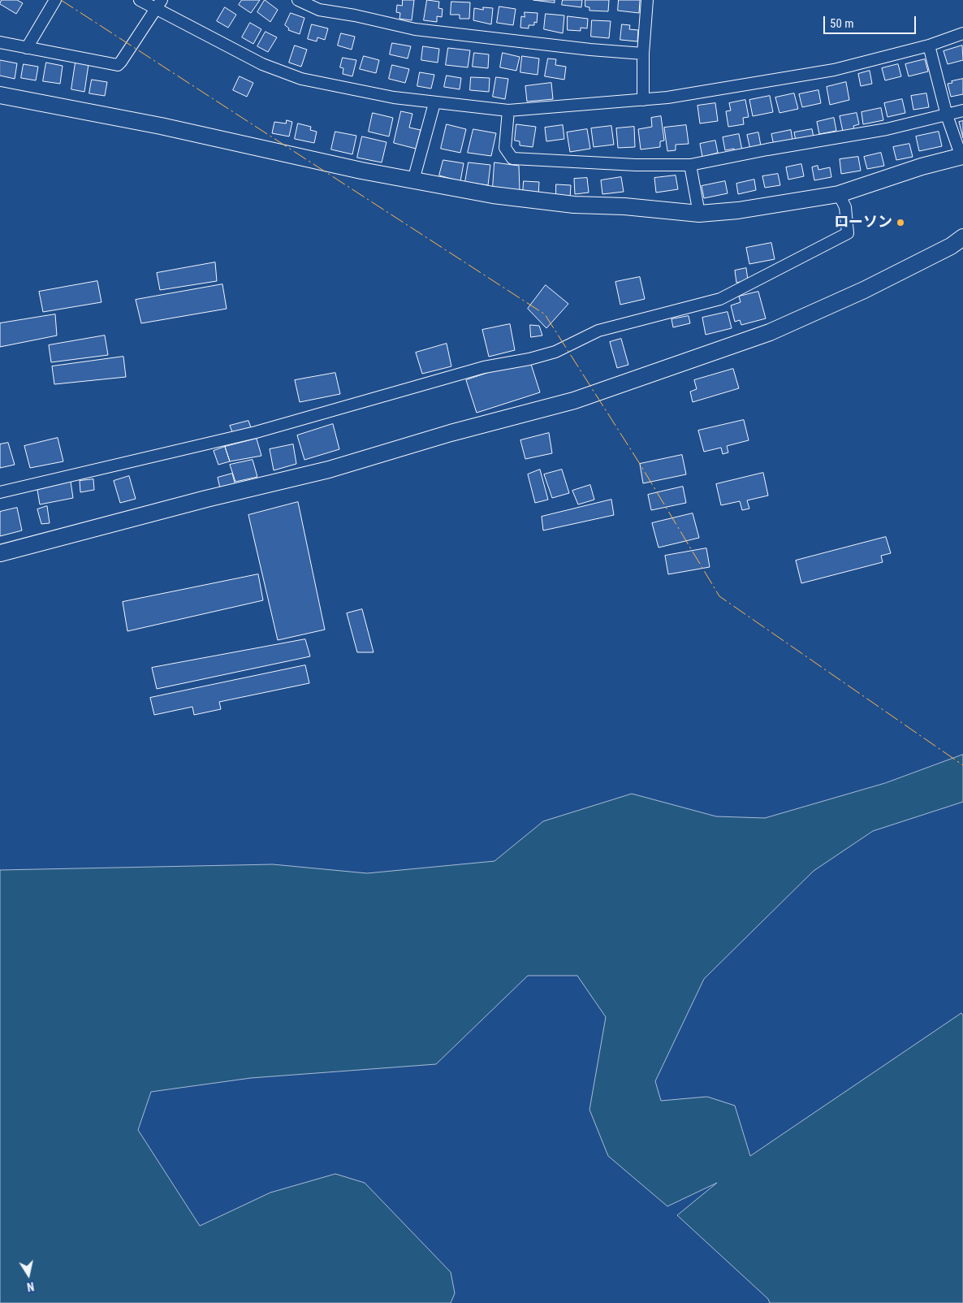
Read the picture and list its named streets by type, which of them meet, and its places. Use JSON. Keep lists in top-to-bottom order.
{
  "places": ["ローソン"],
  "scale_bar": "50 m",
  "north": "bottom"
}
